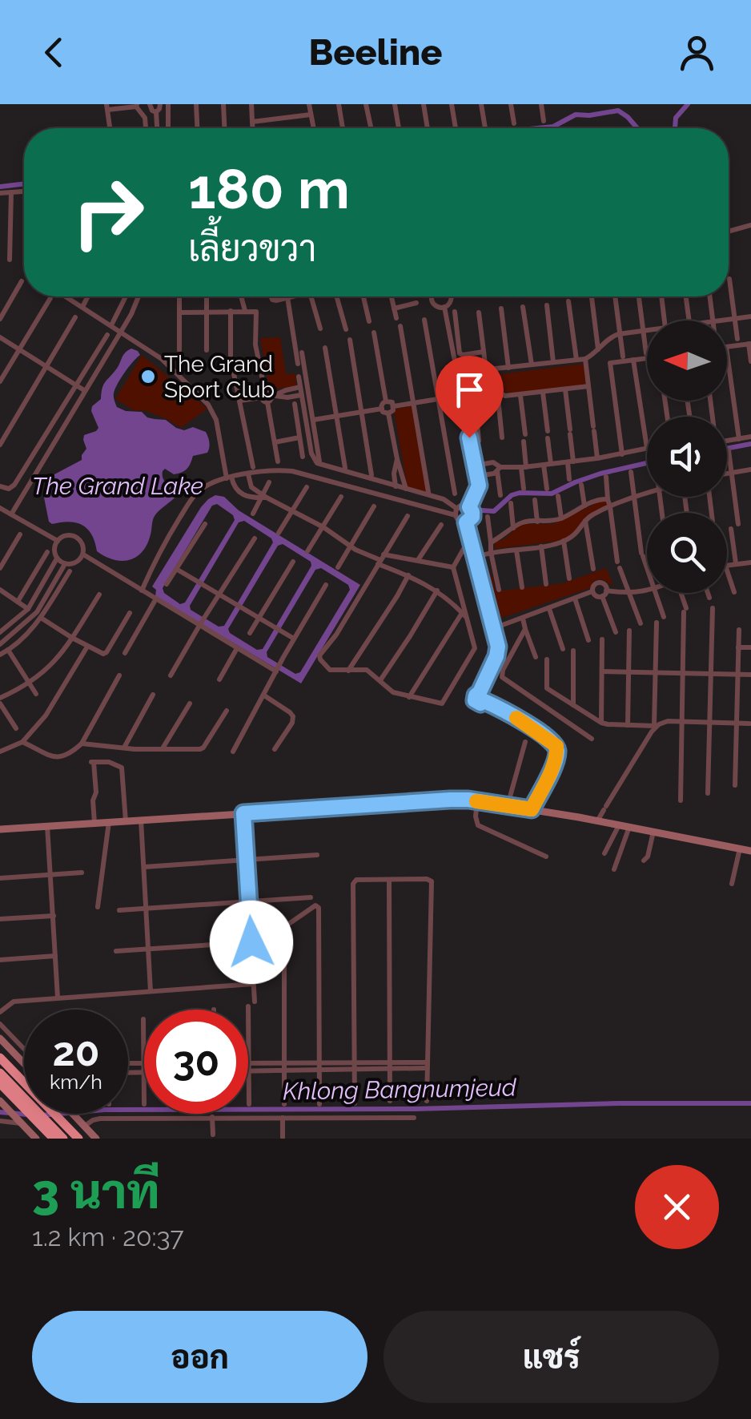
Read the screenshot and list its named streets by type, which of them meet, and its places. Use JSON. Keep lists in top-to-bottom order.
{
  "water": ["The Grand Lake", "Khlong Bangnumjeud"],
  "places": ["The Grand Sport Club"],
  "north": "left",
  "page": {
    "header": "Beeline",
    "turn": ["180 m", "เลี้ยวขวา"],
    "speed": "20 km/h",
    "limit": "30",
    "heading": ["3 นาที", "1.2 km · 20:37"],
    "buttons": ["ออก", "แชร์"]
  }
}
